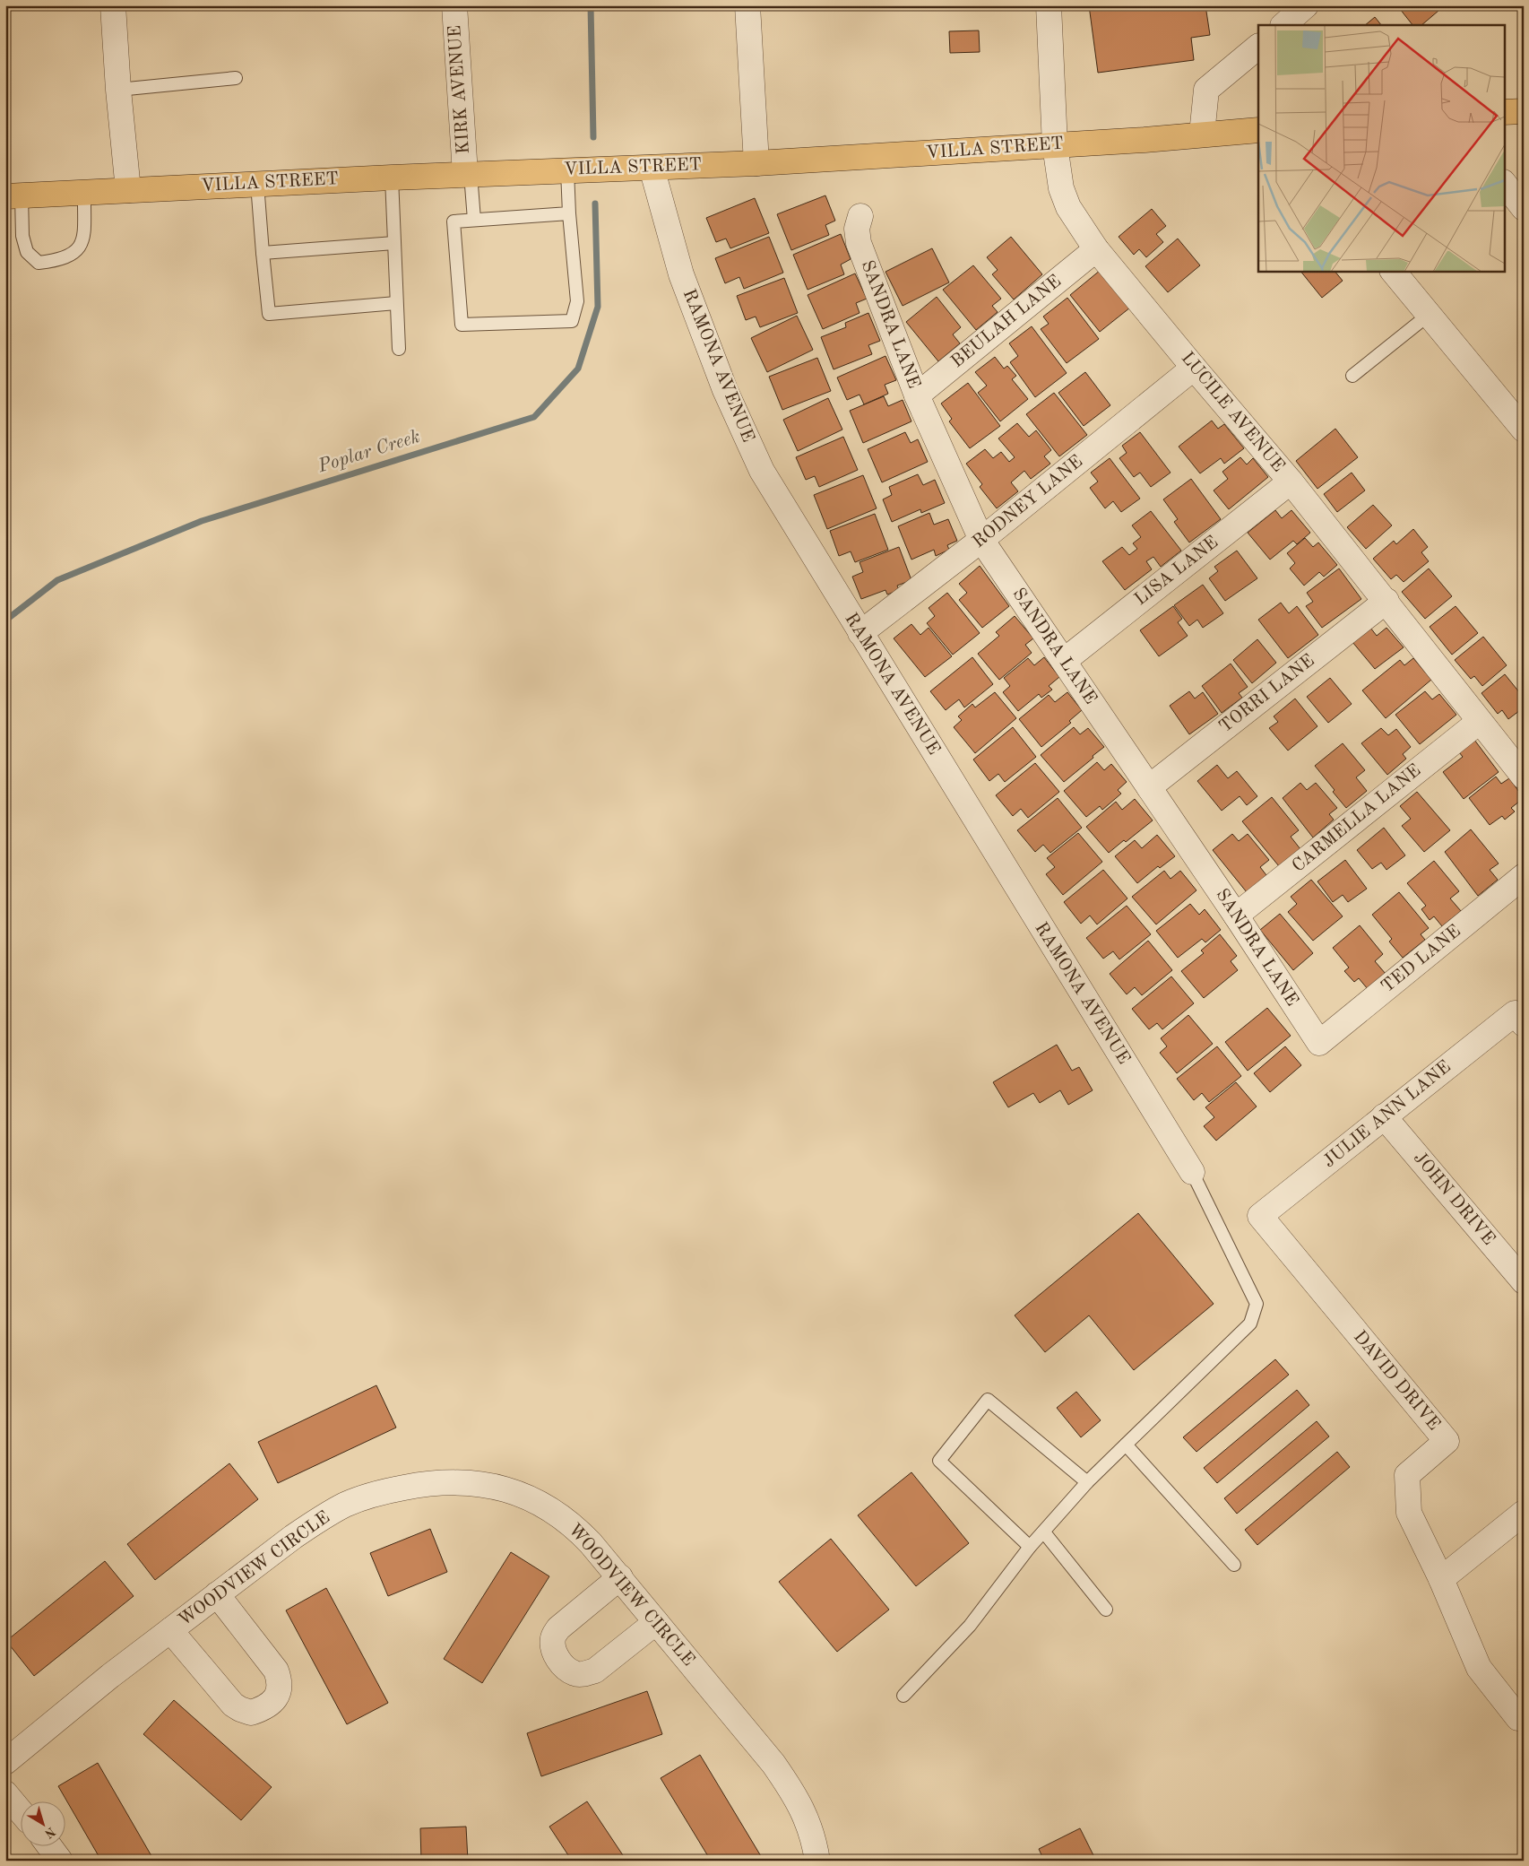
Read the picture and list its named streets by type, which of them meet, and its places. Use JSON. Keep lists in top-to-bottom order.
{
  "streets": {
    "main road": ["VILLA STREET"],
    "street": [
      "KIRK AVENUE",
      "BEULAH LANE",
      "SANDRA LANE",
      "RAMONA AVENUE",
      "LUCILE AVENUE",
      "RODNEY LANE",
      "LISA LANE",
      "TORRI LANE",
      "CARMELLA LANE",
      "TED LANE",
      "JULIE ANN LANE",
      "JOHN DRIVE",
      "DAVID DRIVE",
      "WOODVIEW CIRCLE"
    ]
  },
  "crossings": [
    ["KIRK AVENUE", "VILLA STREET"],
    ["VILLA STREET", "RAMONA AVENUE"],
    ["VILLA STREET", "LUCILE AVENUE"],
    ["BEULAH LANE", "SANDRA LANE"],
    ["BEULAH LANE", "LUCILE AVENUE"],
    ["SANDRA LANE", "RODNEY LANE"],
    ["SANDRA LANE", "LISA LANE"],
    ["SANDRA LANE", "TORRI LANE"],
    ["SANDRA LANE", "CARMELLA LANE"],
    ["SANDRA LANE", "TED LANE"],
    ["RAMONA AVENUE", "RODNEY LANE"],
    ["LUCILE AVENUE", "RODNEY LANE"],
    ["LUCILE AVENUE", "LISA LANE"],
    ["LUCILE AVENUE", "TORRI LANE"],
    ["LUCILE AVENUE", "CARMELLA LANE"],
    ["JULIE ANN LANE", "JOHN DRIVE"],
    ["JULIE ANN LANE", "DAVID DRIVE"]
  ],
  "water": ["Poplar Creek"],
  "north": "bottom right"
}
